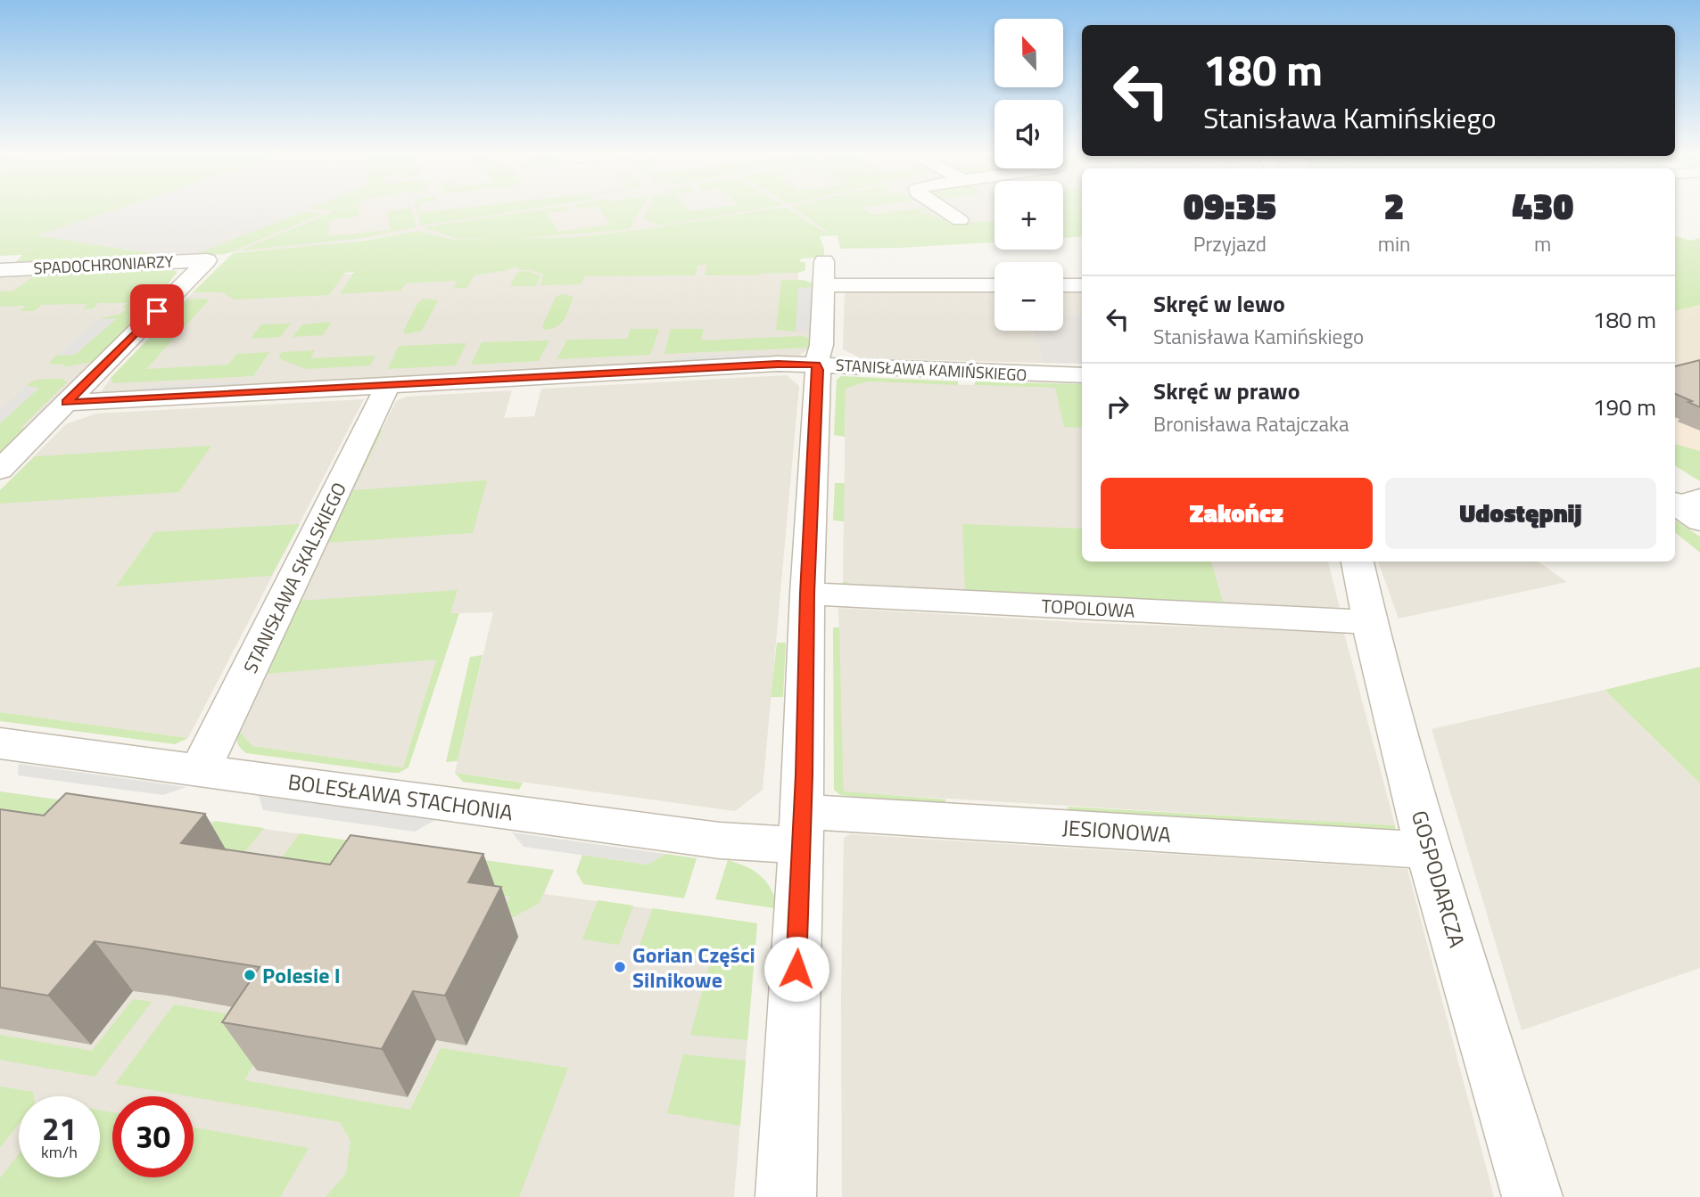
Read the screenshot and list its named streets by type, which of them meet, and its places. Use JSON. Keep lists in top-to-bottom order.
{
  "streets": {
    "street": [
      "SPADOCHRONIARZY",
      "STANISŁAWA KAMIŃSKIEGO",
      "STANISŁAWA SKALSKIEGO",
      "TOPOLOWA",
      "BOLESŁAWA STACHONIA",
      "JESIONOWA",
      "GOSPODARCZA"
    ]
  },
  "crossings": [
    ["SPADOCHRONIARZY", "STANISŁAWA KAMIŃSKIEGO"],
    ["STANISŁAWA KAMIŃSKIEGO", "STANISŁAWA SKALSKIEGO"],
    ["STANISŁAWA SKALSKIEGO", "BOLESŁAWA STACHONIA"],
    ["TOPOLOWA", "GOSPODARCZA"],
    ["BOLESŁAWA STACHONIA", "JESIONOWA"],
    ["JESIONOWA", "GOSPODARCZA"]
  ],
  "places": ["Gorian Części Silnikowe", "Polesie I"],
  "north": "top",
  "page": {
    "map_buttons": ["+", "−"],
    "turn": ["180 m", "Stanisława Kamińskiego"],
    "eta": [
      "09:35",
      "Przyjazd",
      "2",
      "min",
      "430",
      "m"
    ],
    "list": [
      {
        "name": "Skręć w lewo",
        "note": "Stanisława Kamińskiego",
        "value": "180 m"
      },
      {
        "name": "Skręć w prawo",
        "note": "Bronisława Ratajczaka",
        "value": "190 m"
      }
    ],
    "buttons": ["Zakończ", "Udostępnij"],
    "speed": "21 km/h",
    "limit": "30"
  }
}
